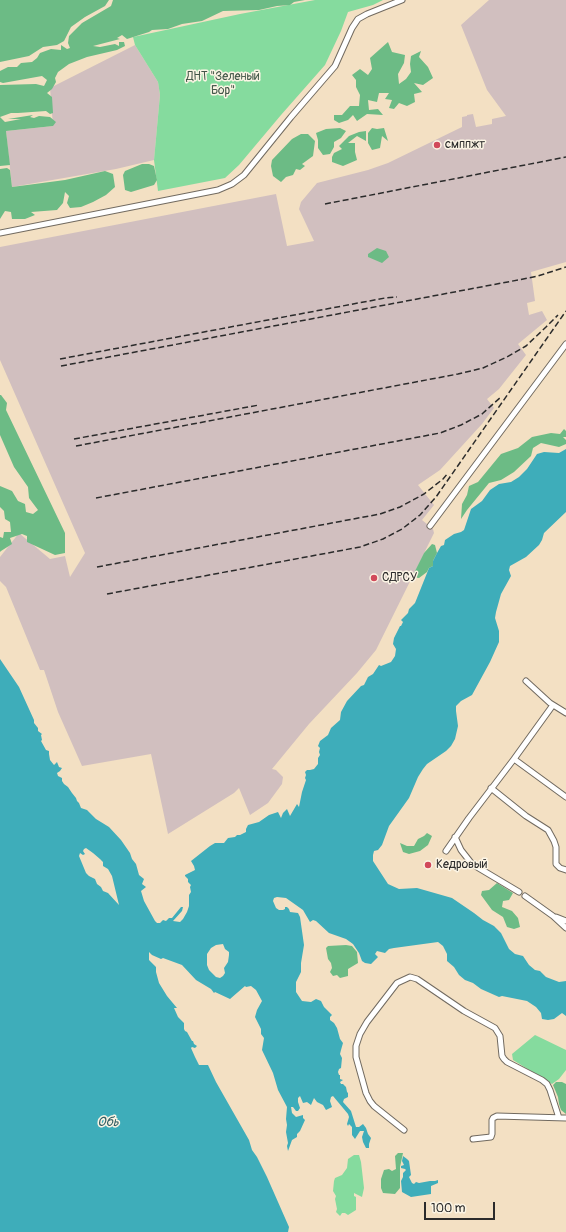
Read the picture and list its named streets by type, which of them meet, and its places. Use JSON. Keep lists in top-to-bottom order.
{
  "water": ["Обь"],
  "parks": ["ДНТ \"Зеленый Бор\""],
  "places": ["смппжт", "СДРСУ", "Кедровый"],
  "scale_bar": "100 m"
}
